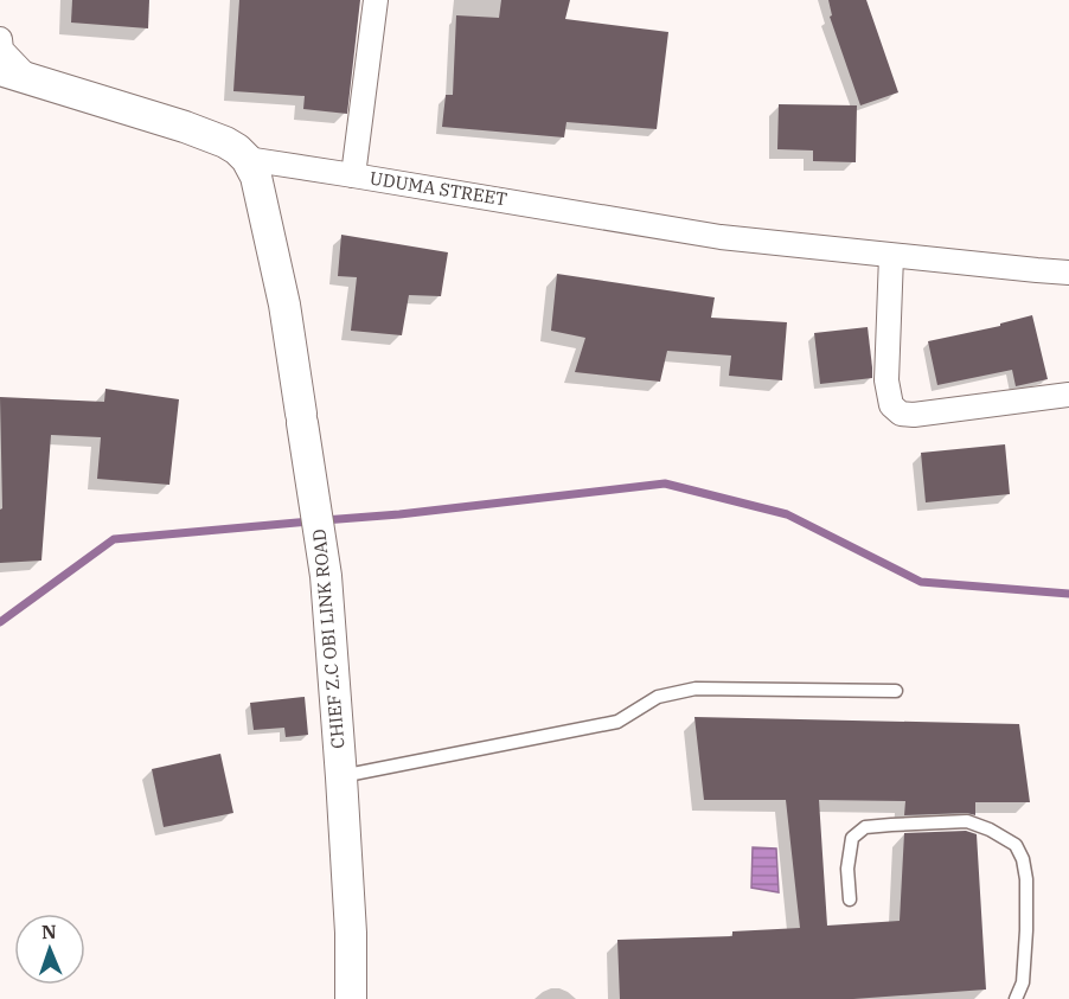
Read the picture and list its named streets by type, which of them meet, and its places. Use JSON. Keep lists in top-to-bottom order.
{
  "streets": {
    "street": ["UDUMA STREET", "CHIEF Z.C OBI LINK ROAD"]
  },
  "crossings": [
    ["UDUMA STREET", "CHIEF Z.C OBI LINK ROAD"]
  ],
  "north": "top"
}
